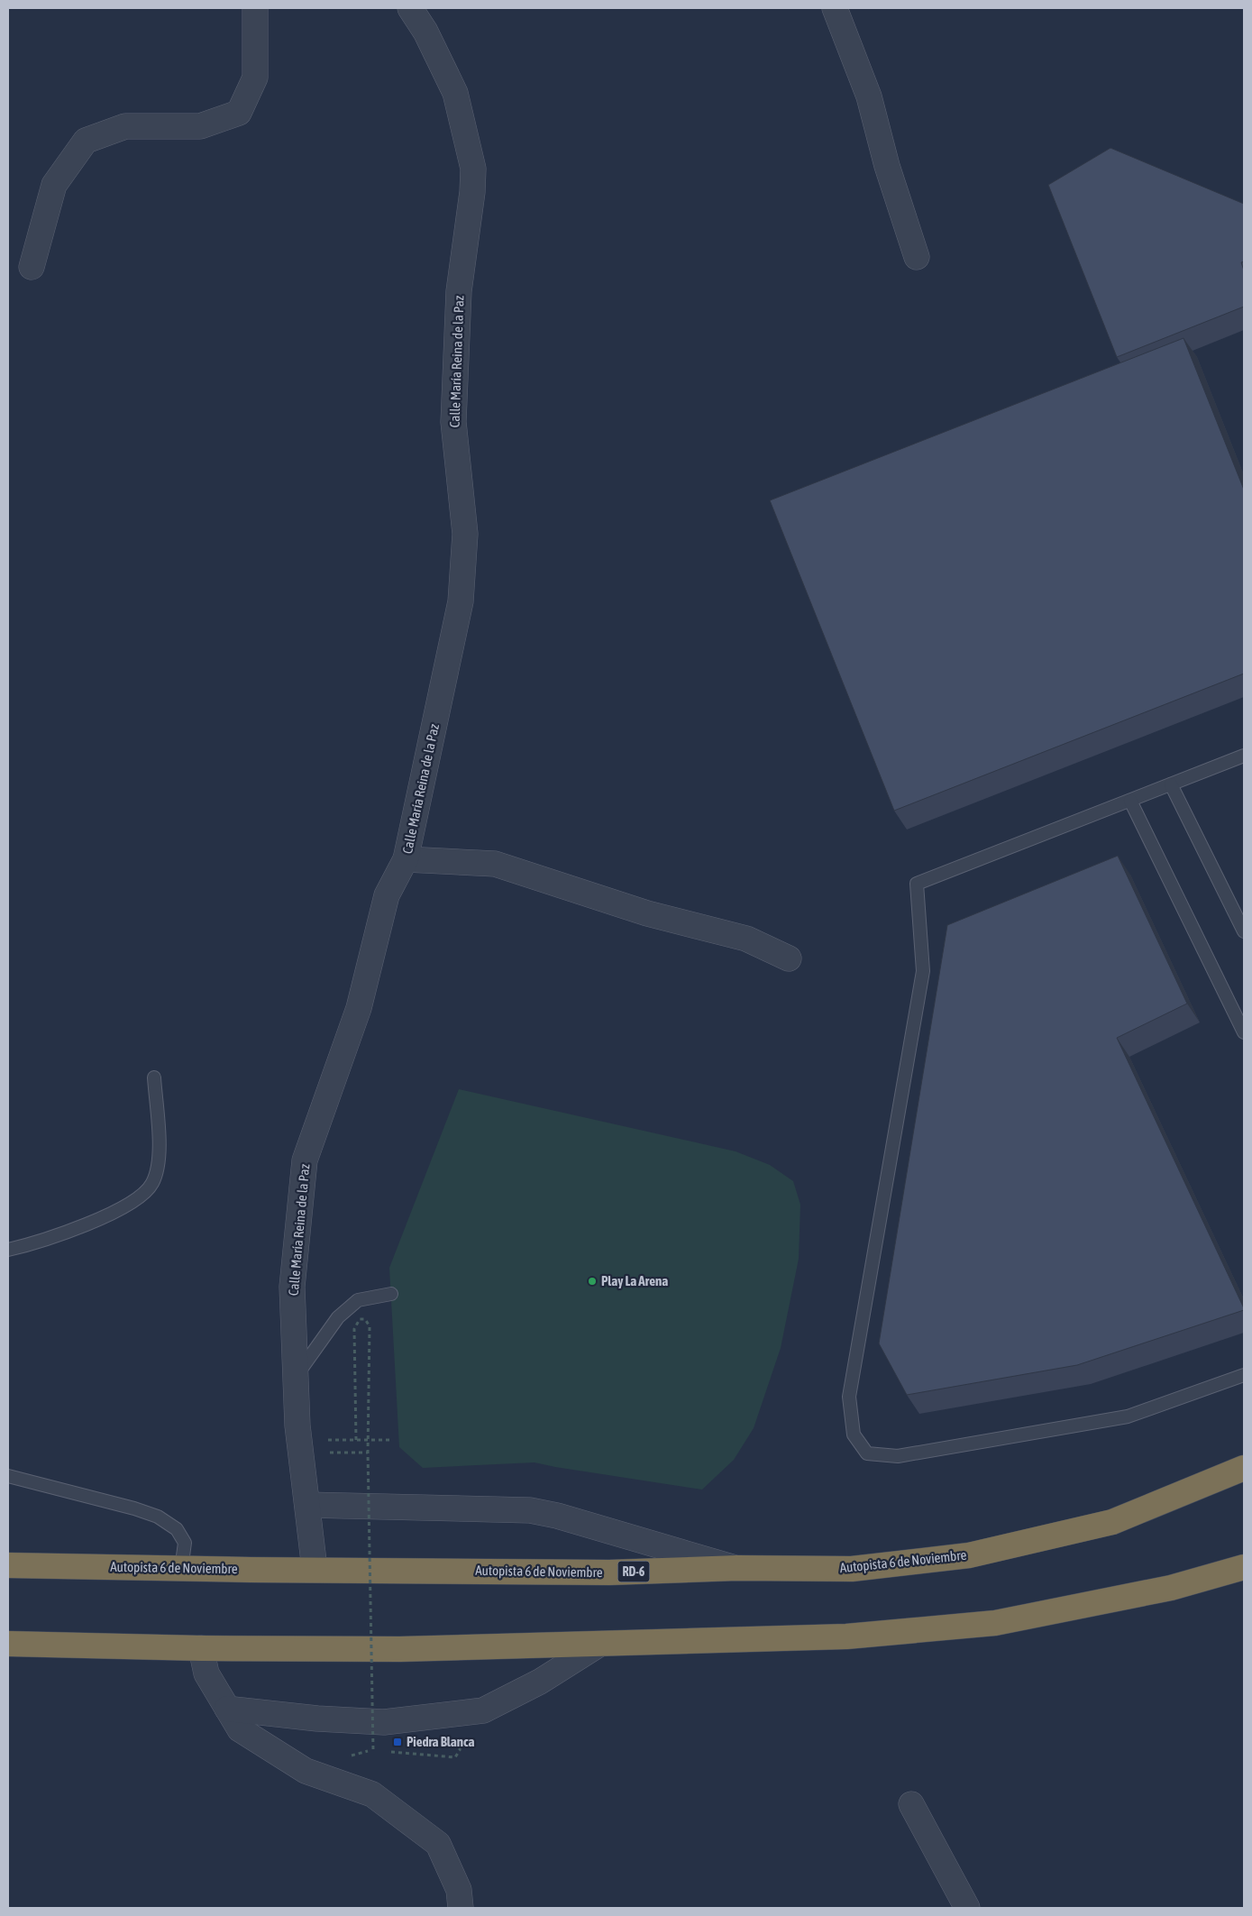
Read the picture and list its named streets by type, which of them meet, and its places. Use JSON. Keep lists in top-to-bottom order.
{
  "streets": {
    "highway": ["Autopista 6 de Noviembre", "RD-6"],
    "street": ["Calle María Reina de la Paz"]
  },
  "crossings": [
    ["Calle María Reina de la Paz", "Autopista 6 de Noviembre"]
  ],
  "places": {
    "other": ["Play La Arena"],
    "transit": ["Piedra Blanca"]
  }
}
